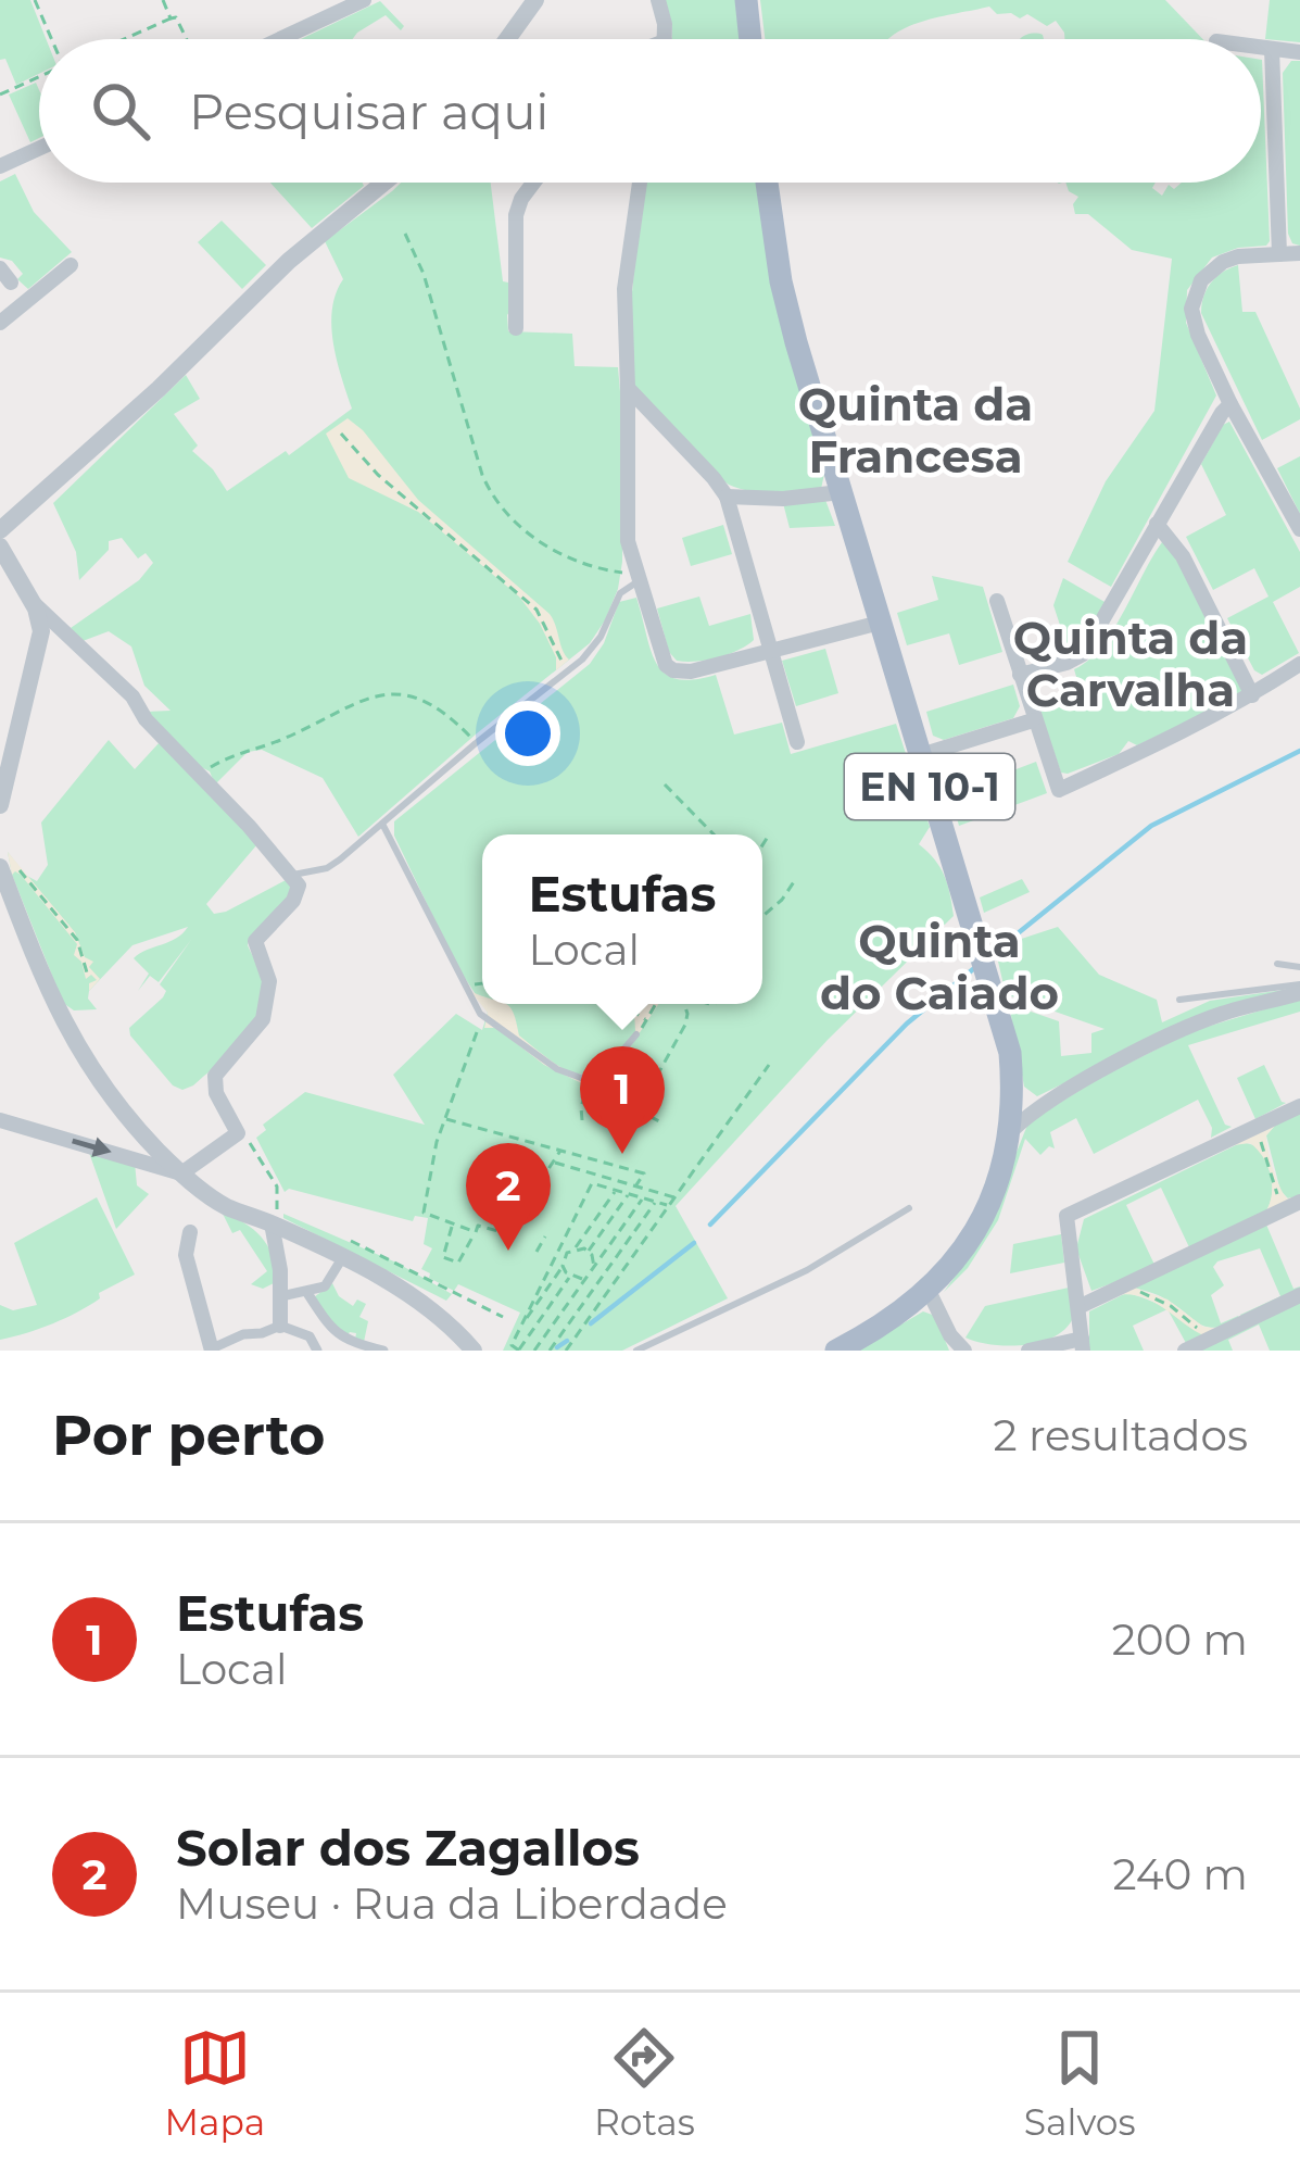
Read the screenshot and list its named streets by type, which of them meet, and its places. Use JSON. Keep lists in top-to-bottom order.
{
  "streets": {
    "main road": ["EN 10-1"]
  },
  "districts": ["Quinta da Francesa", "Quinta da Carvalha", "Quinta do Caiado"],
  "page": {
    "search": "Pesquisar aqui",
    "popup": ["Estufas", "Local"],
    "pins": ["1", "2"],
    "heading": ["Por perto", "2 resultados"],
    "list": [
      {
        "mark": "1",
        "name": "Estufas",
        "note": "Local",
        "value": "200 m"
      },
      {
        "mark": "2",
        "name": "Solar dos Zagallos",
        "note": "Museu · Rua da Liberdade",
        "value": "240 m"
      }
    ],
    "nav": ["Mapa", "Rotas", "Salvos"]
  }
}
